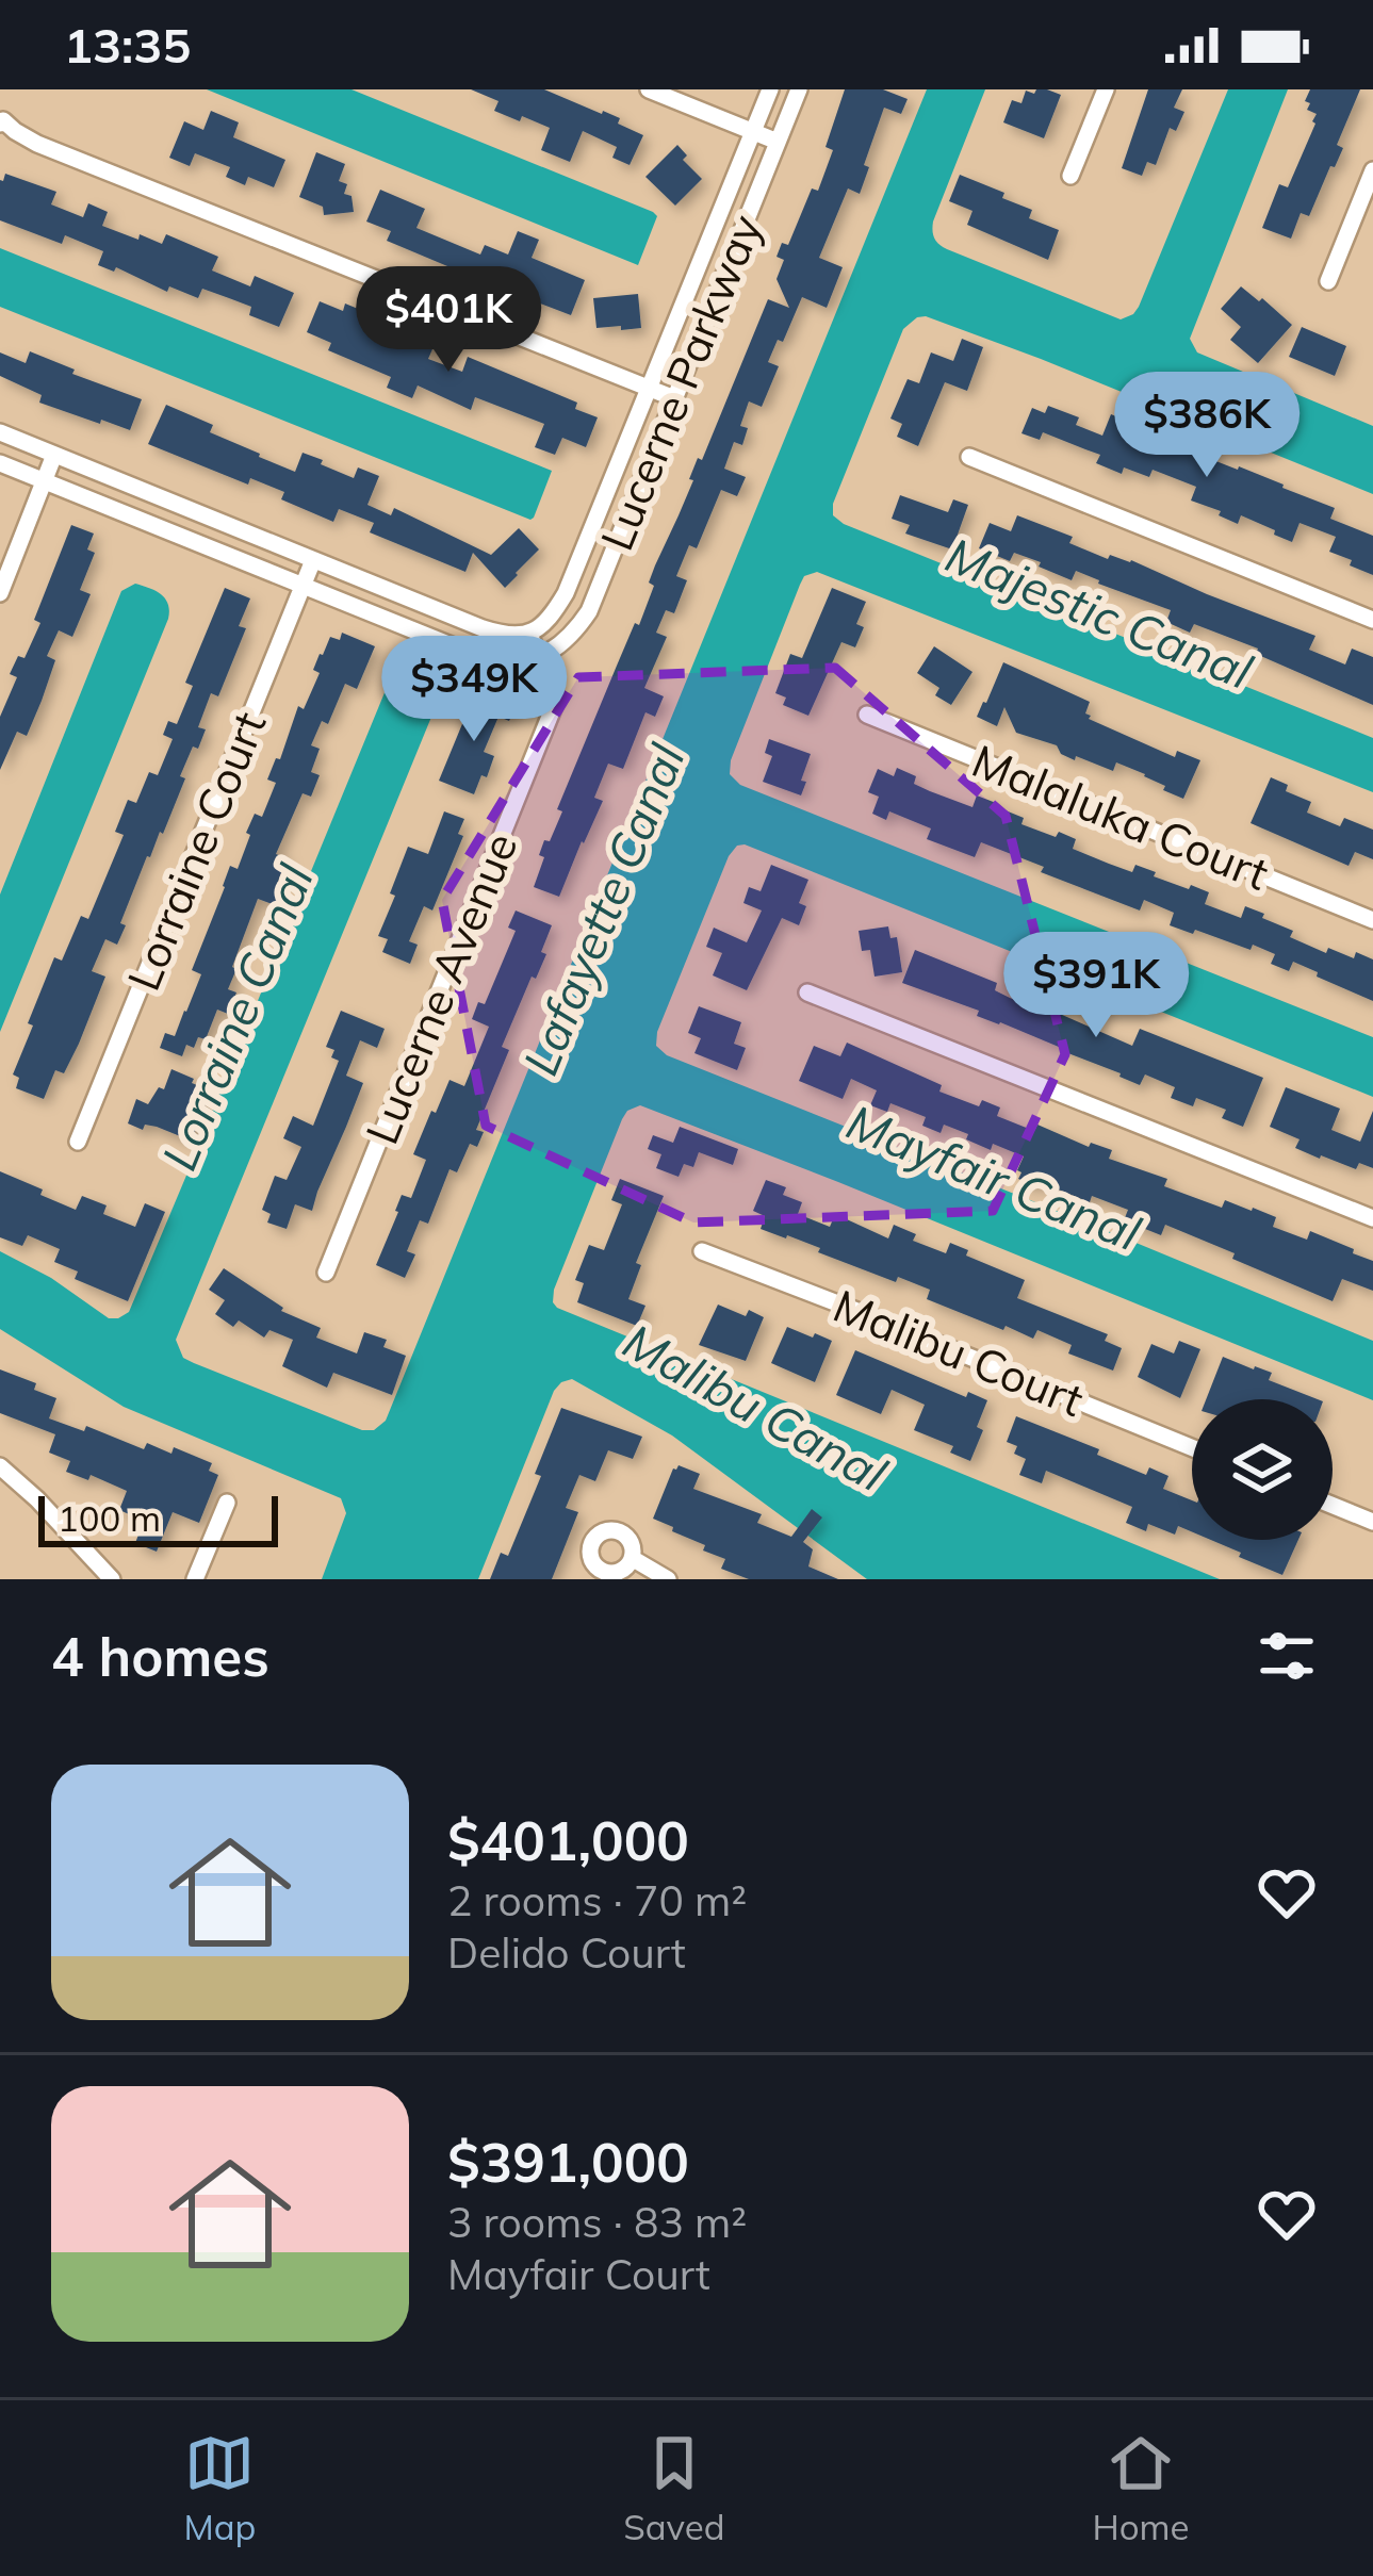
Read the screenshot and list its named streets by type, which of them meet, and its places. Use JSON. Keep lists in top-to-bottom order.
{
  "streets": {
    "street": [
      "Lucerne Parkway",
      "Malaluka Court",
      "Lorraine Court",
      "Lucerne Avenue",
      "Malibu Court"
    ]
  },
  "crossings": [
    ["Lucerne Parkway", "Lucerne Avenue"]
  ],
  "water": [
    "Majestic Canal",
    "Lafayette Canal",
    "Lorraine Canal",
    "Mayfair Canal",
    "Malibu Canal"
  ],
  "scale_bar": "100 m",
  "page": {
    "status": "13:35",
    "price": [
      "$401K",
      "$386K",
      "$349K",
      "$391K"
    ],
    "scale": "100 m",
    "heading": "4 homes",
    "list": [
      {
        "name": "$401,000",
        "note": "2 rooms · 70 m² · Delido Court"
      },
      {
        "name": "$391,000",
        "note": "3 rooms · 83 m² · Mayfair Court"
      }
    ],
    "tabs": ["Map", "Saved", "Home"]
  }
}
